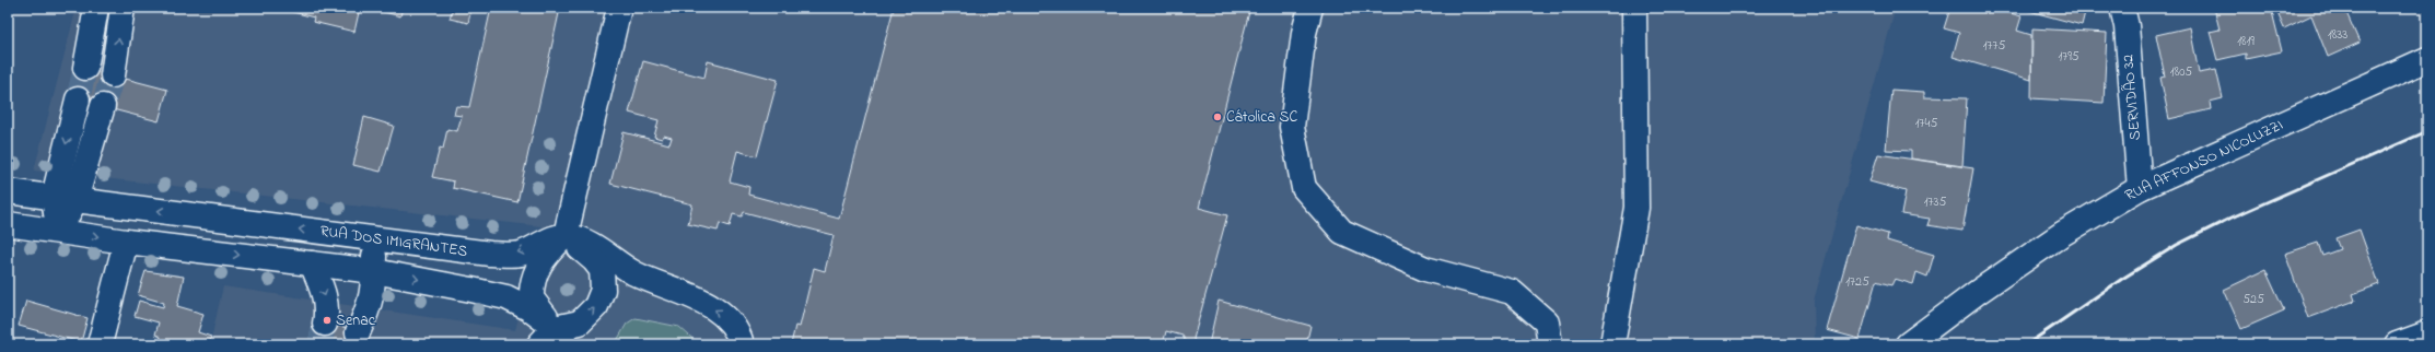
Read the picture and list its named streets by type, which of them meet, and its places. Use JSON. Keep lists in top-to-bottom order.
{
  "streets": {
    "street": ["SERVIDÃO 32", "RUA AFFONSO NICOLUZZI", "RUA DOS IMIGRANTES"]
  },
  "crossings": [
    ["SERVIDÃO 32", "RUA AFFONSO NICOLUZZI"]
  ],
  "places": ["Cátolica SC", "Senac"],
  "house_numbers": [
    "1833",
    "1819",
    "1775",
    "1795",
    "1805",
    "1745",
    "1735",
    "1725",
    "525"
  ]
}
